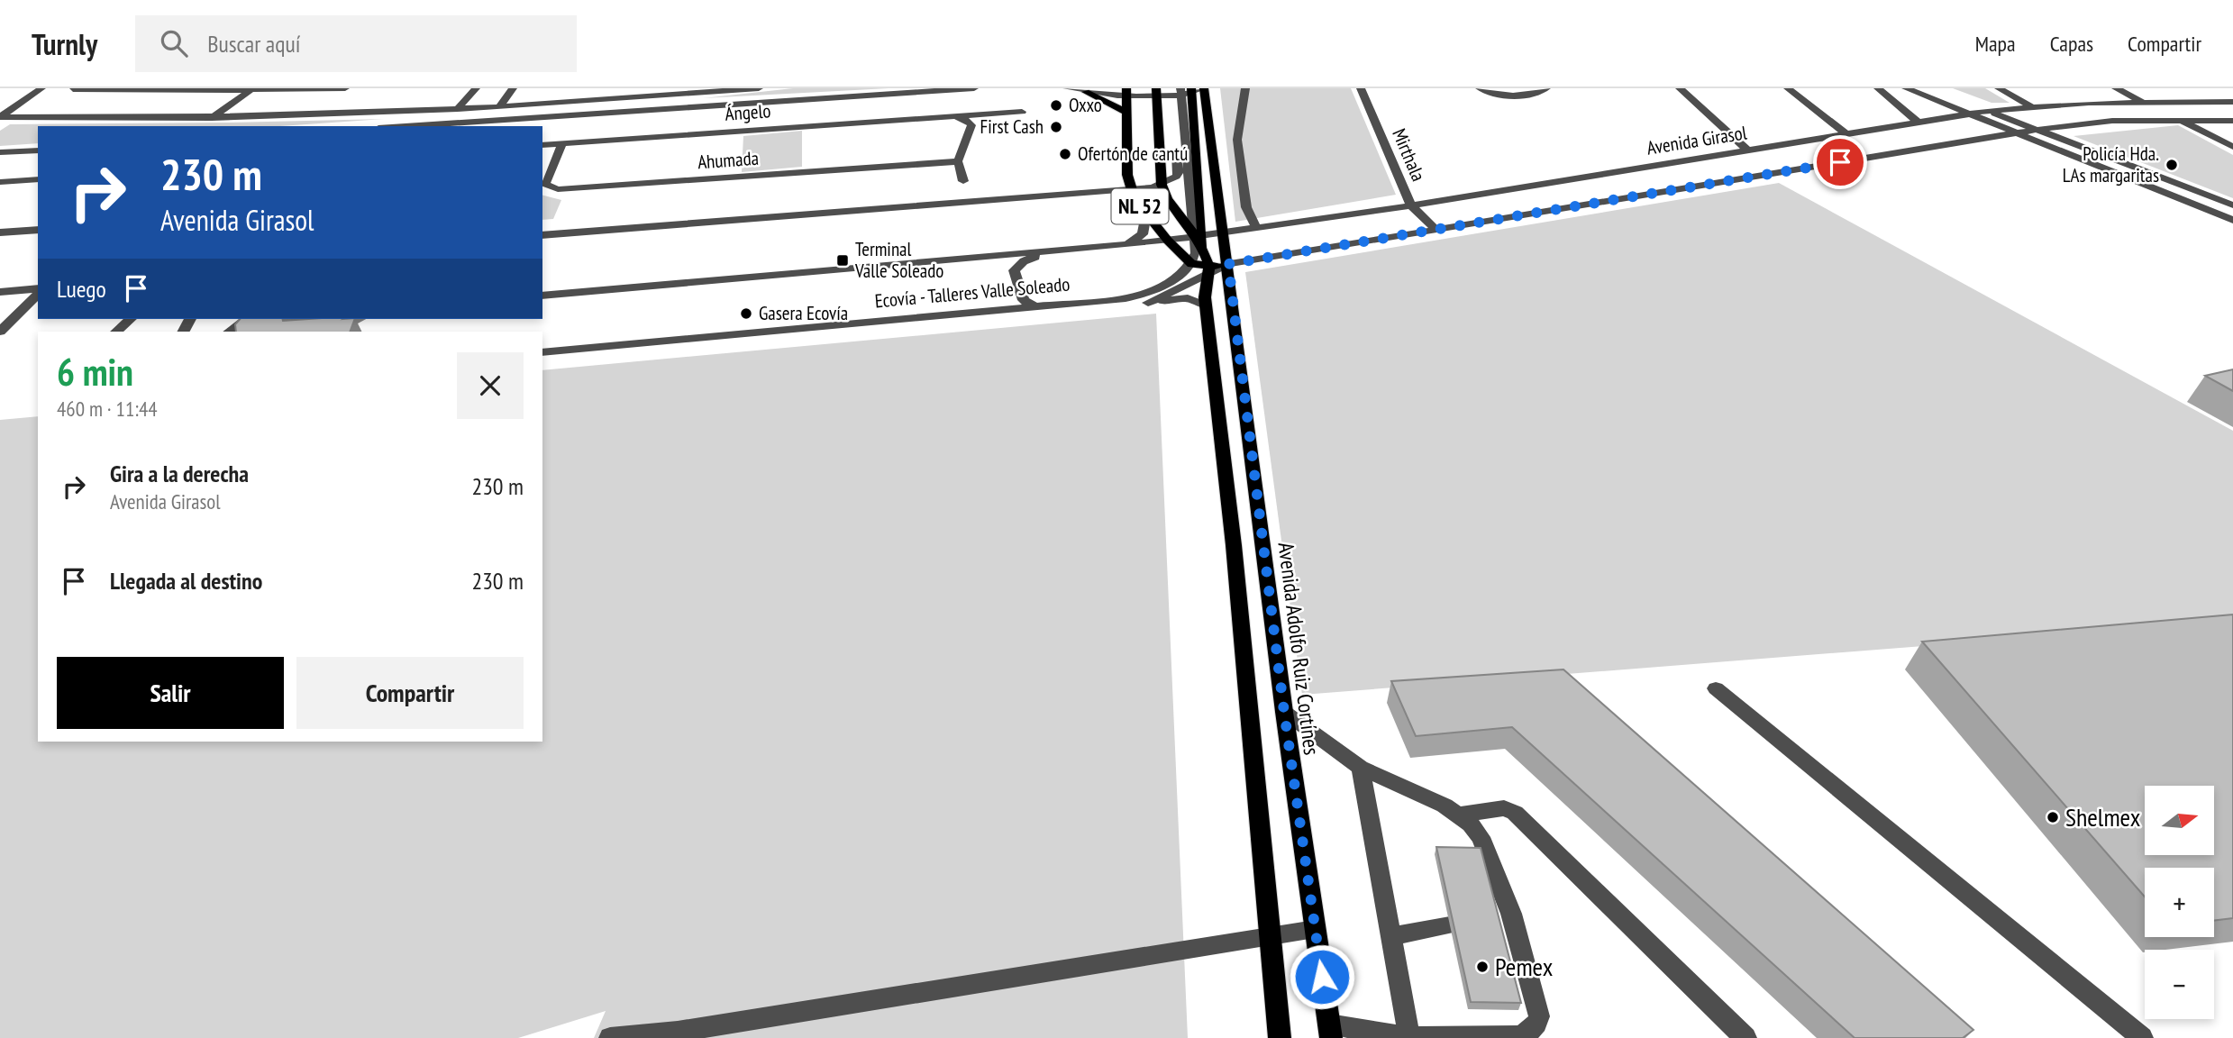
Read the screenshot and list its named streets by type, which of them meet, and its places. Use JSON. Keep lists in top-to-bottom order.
{
  "streets": {
    "main road": ["NL 52", "Avenida Adolfo Ruiz Cortínes"],
    "street": [
      "Ángelo",
      "Avenida Girasol",
      "Mirthala",
      "Ahumada",
      "Ecovía - Talleres Valle Soleado"
    ]
  },
  "crossings": [
    ["Ángelo", "Ahumada"],
    ["Avenida Girasol", "Mirthala"],
    ["Avenida Girasol", "NL 52"],
    ["Avenida Girasol", "Ecovía - Talleres Valle Soleado"],
    ["Avenida Girasol", "Avenida Adolfo Ruiz Cortínes"],
    ["NL 52", "Ecovía - Talleres Valle Soleado"],
    ["NL 52", "Avenida Adolfo Ruiz Cortínes"],
    ["Ecovía - Talleres Valle Soleado", "Avenida Adolfo Ruiz Cortínes"]
  ],
  "places": {
    "other": [
      "Oxxo",
      "First Cash",
      "Ofertón de cantú",
      "Policía Hda. LAs margaritas",
      "Gasera Ecovía",
      "Shelmex",
      "Pemex"
    ],
    "transit": ["Terminal Valle Soleado"]
  },
  "north": "right",
  "page": {
    "header": "Turnly",
    "search": "Buscar aquí",
    "nav": ["Mapa", "Capas", "Compartir"],
    "turn": ["230 m", "Avenida Girasol"],
    "then": "Luego",
    "heading": ["6 min", "460 m · 11:44"],
    "list": [
      {
        "name": "Gira a la derecha",
        "note": "Avenida Girasol",
        "value": "230 m"
      },
      {
        "name": "Llegada al destino",
        "value": "230 m"
      }
    ],
    "buttons": ["Salir", "Compartir"],
    "map_buttons": ["+", "−"]
  }
}
